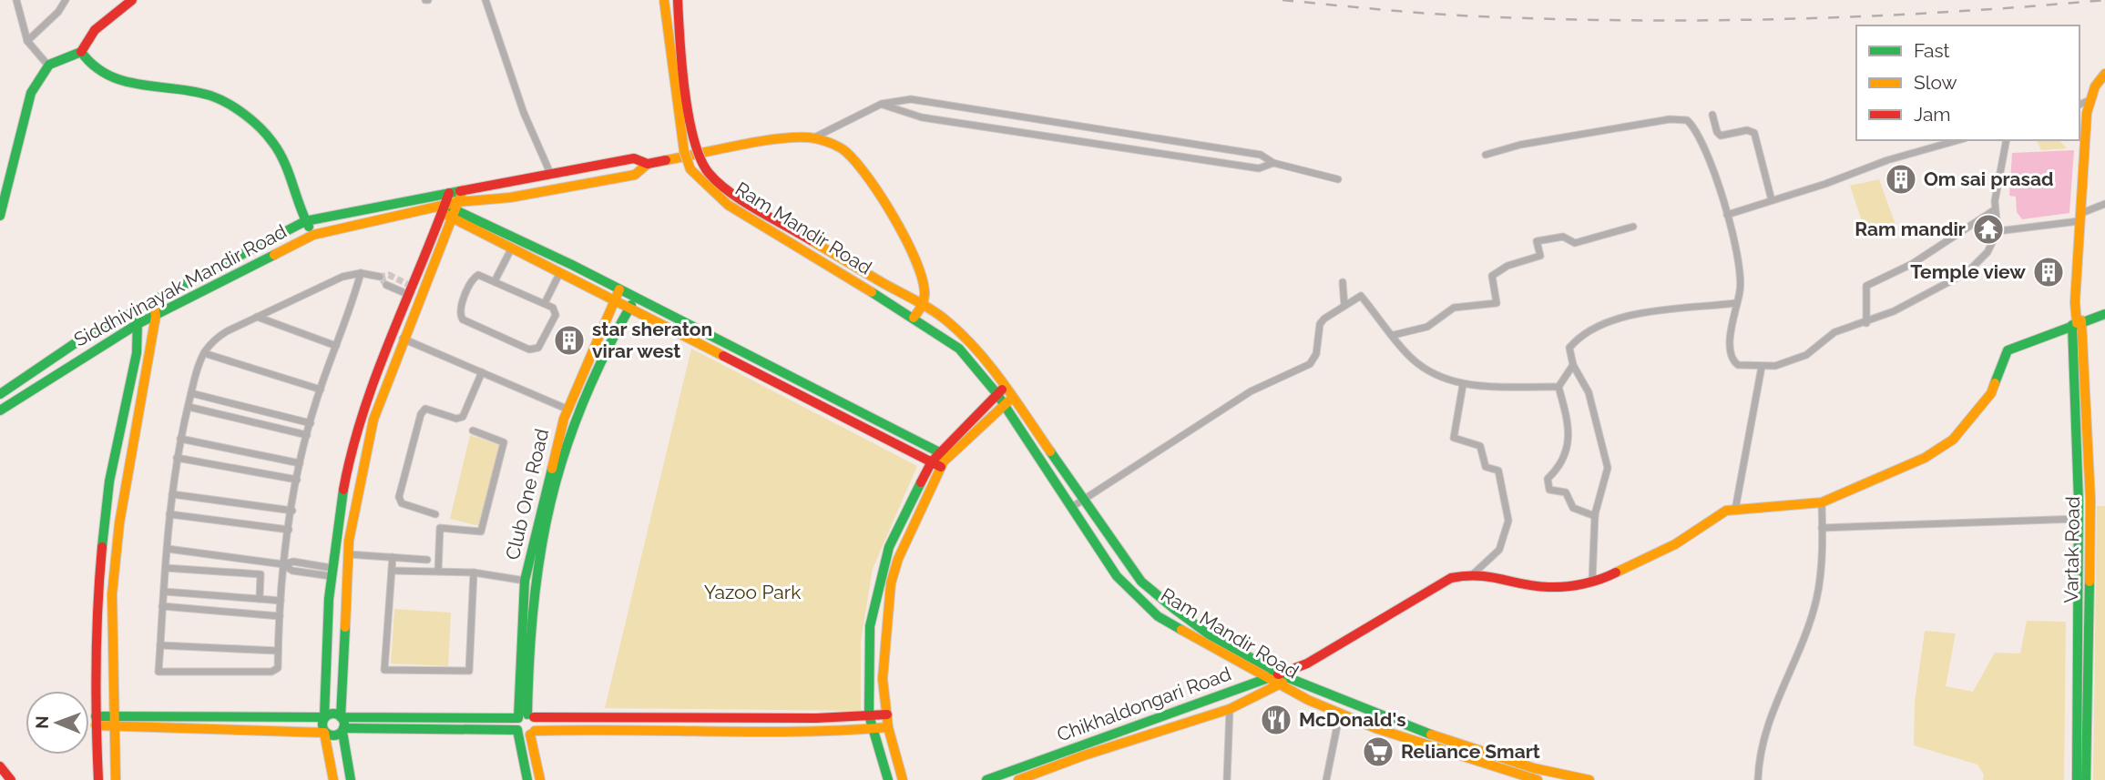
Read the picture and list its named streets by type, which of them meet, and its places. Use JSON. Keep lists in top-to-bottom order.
{
  "streets": {
    "street": [
      "Ram Mandir Road",
      "Siddhivinayak Mandir Road",
      "Club One Road",
      "Vartak Road",
      "Chikhaldongari Road"
    ]
  },
  "crossings": [
    ["Ram Mandir Road", "Chikhaldongari Road"]
  ],
  "parks": ["Yazoo Park"],
  "places": {
    "building": ["Om sai prasad", "Temple view", "star sheraton virar west"],
    "temple": ["Ram mandir"],
    "restaurant": ["McDonald's"],
    "supermarket": ["Reliance Smart"]
  },
  "legend": ["Fast", "Slow", "Jam"],
  "north": "left"
}
